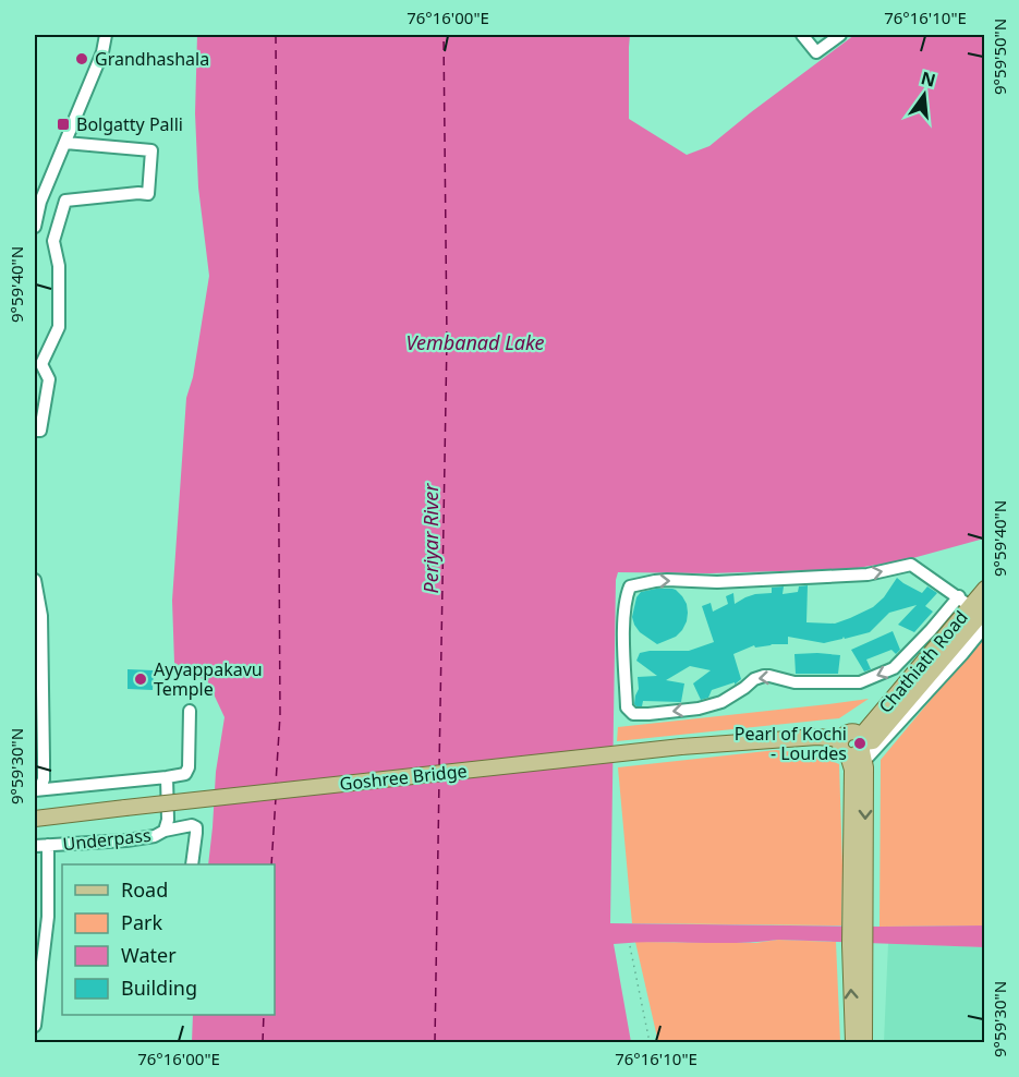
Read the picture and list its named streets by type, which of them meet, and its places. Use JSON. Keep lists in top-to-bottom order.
{
  "streets": {
    "main road": ["Chathiath Road", "Goshree Bridge"],
    "street": ["Underpass"]
  },
  "crossings": [
    ["Chathiath Road", "Goshree Bridge"]
  ],
  "water": ["Vembanad Lake", "Periyar River"],
  "places": {
    "other": ["Grandhashala", "Ayyappakavu Temple", "Pearl of Kochi - Lourdes"],
    "transit": ["Bolgatty Palli"]
  },
  "legend": [
    "Road",
    "Park",
    "Water",
    "Building"
  ],
  "north": "top",
  "coordinates": [
    "76°16'00\"E",
    "76°16'10\"E",
    "9°59'50\"N",
    "9°59'40\"N",
    "9°59'30\"N"
  ]
}
